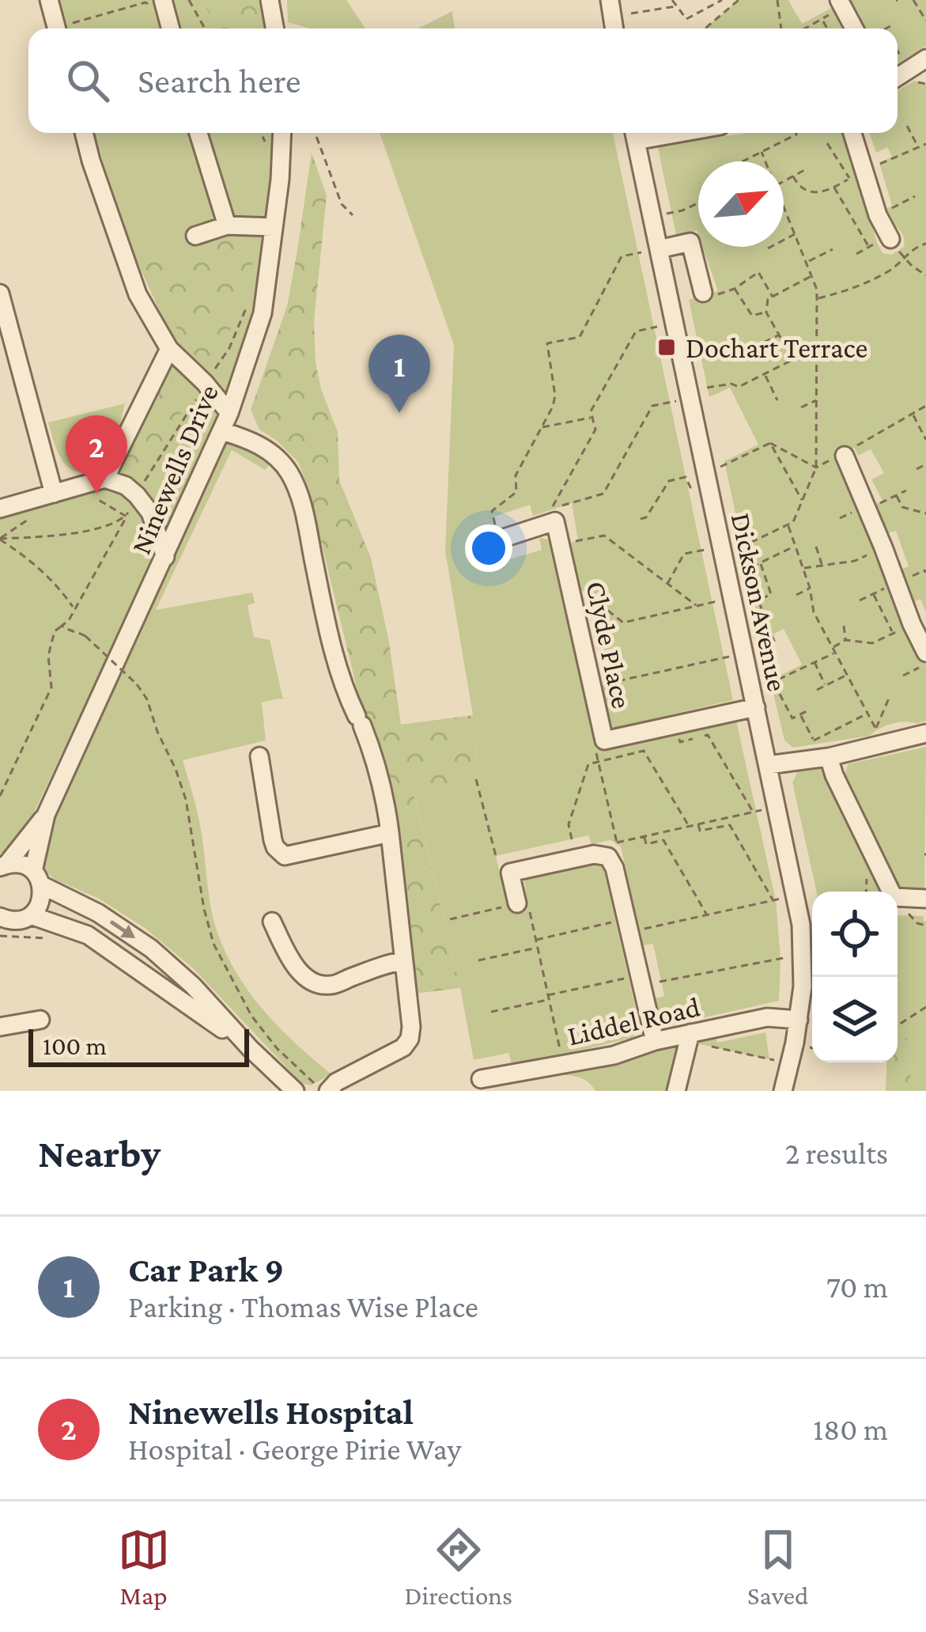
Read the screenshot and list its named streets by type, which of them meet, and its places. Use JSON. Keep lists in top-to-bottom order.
{
  "streets": {
    "street": [
      "Ninewells Drive",
      "Dickson Avenue",
      "Clyde Place",
      "Liddel Road"
    ]
  },
  "crossings": [
    ["Dickson Avenue", "Clyde Place"],
    ["Dickson Avenue", "Liddel Road"]
  ],
  "places": {
    "transit": ["Dochart Terrace"]
  },
  "scale_bar": "100 m",
  "north": "top right",
  "page": {
    "search": "Search here",
    "pins": ["1", "2"],
    "scale": "100 m",
    "heading": ["Nearby", "2 results"],
    "list": [
      {
        "mark": "1",
        "name": "Car Park 9",
        "note": "Parking · Thomas Wise Place",
        "value": "70 m"
      },
      {
        "mark": "2",
        "name": "Ninewells Hospital",
        "note": "Hospital · George Pirie Way",
        "value": "180 m"
      }
    ],
    "nav": ["Map", "Directions", "Saved"]
  }
}
